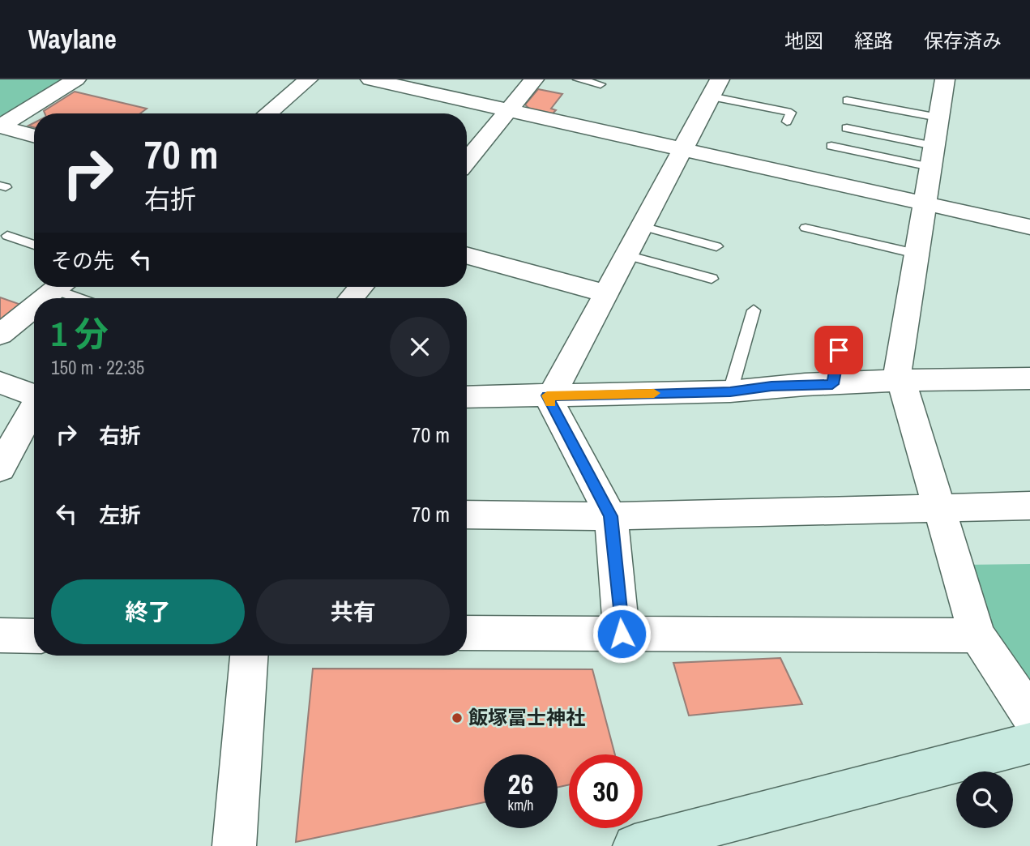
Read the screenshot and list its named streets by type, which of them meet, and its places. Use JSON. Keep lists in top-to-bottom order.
{
  "places": ["飯塚冨士神社"],
  "page": {
    "header": "Waylane",
    "nav": ["地図", "経路", "保存済み"],
    "turn": ["70 m", "右折"],
    "then": "その先",
    "heading": ["1 分", "150 m · 22:35"],
    "list": [
      {
        "name": "右折",
        "value": "70 m"
      },
      {
        "name": "左折",
        "value": "70 m"
      }
    ],
    "buttons": ["終了", "共有"],
    "speed": "26 km/h",
    "limit": "30"
  }
}
